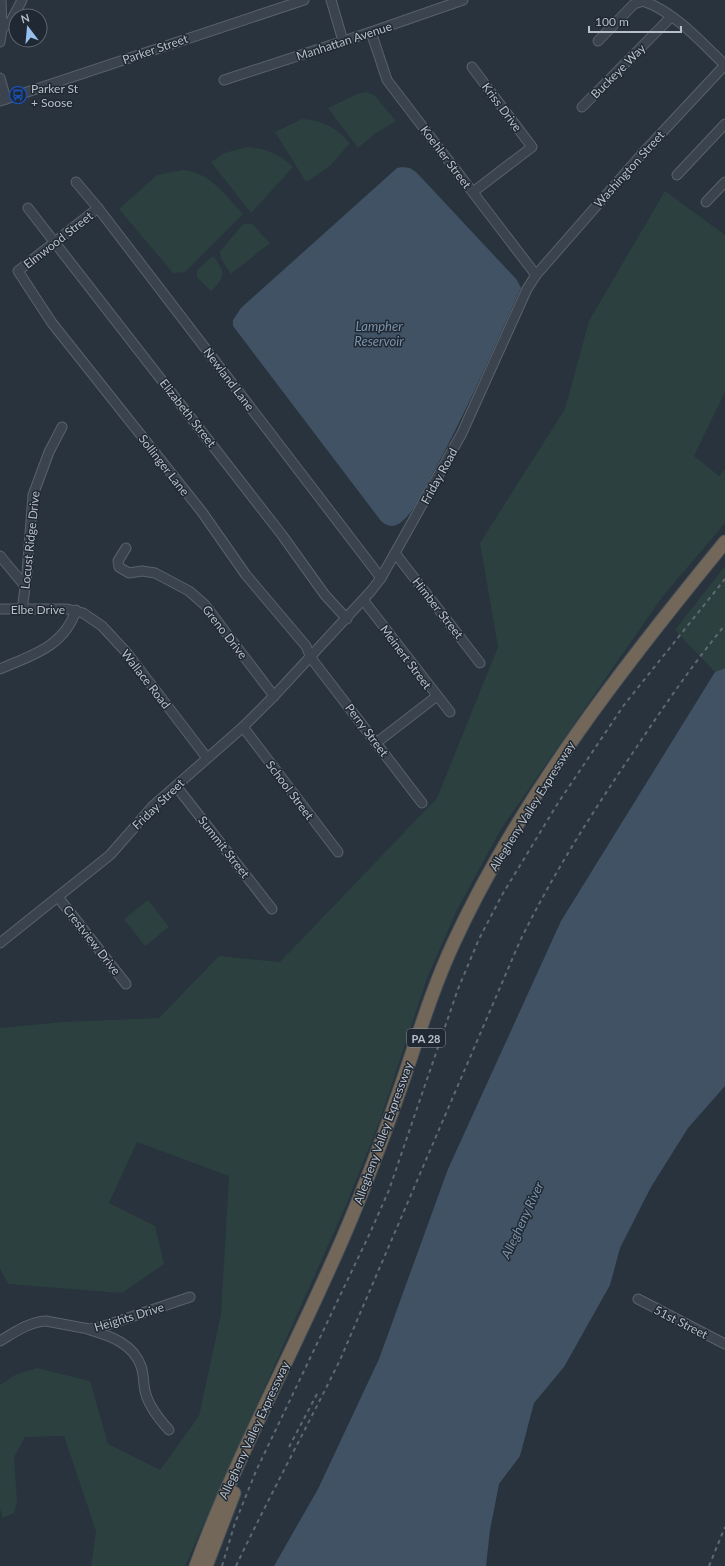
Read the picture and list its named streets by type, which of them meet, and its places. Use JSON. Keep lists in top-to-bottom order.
{
  "streets": {
    "highway": ["Allegheny Valley Expressway", "PA 28"],
    "street": [
      "Manhattan Avenue",
      "Parker Street",
      "Buckeye Way",
      "Kriss Drive",
      "Koehler Street",
      "Washington Street",
      "Elmwood Street",
      "Newland Lane",
      "Elizabeth Street",
      "Sollinger Lane",
      "Friday Road",
      "Locust Ridge Drive",
      "Himber Street",
      "Elbe Drive",
      "Greno Drive",
      "Meinert Street",
      "Wallace Road",
      "Perry Street",
      "School Street",
      "Friday Street",
      "Summit Street",
      "Crestview Drive",
      "Heights Drive",
      "51st Street"
    ]
  },
  "crossings": [
    ["Manhattan Avenue", "Koehler Street"],
    ["Kriss Drive", "Koehler Street"],
    ["Koehler Street", "Washington Street"],
    ["Koehler Street", "Friday Road"],
    ["Washington Street", "Friday Road"],
    ["Elmwood Street", "Newland Lane"],
    ["Elmwood Street", "Elizabeth Street"],
    ["Elmwood Street", "Sollinger Lane"],
    ["Newland Lane", "Friday Road"],
    ["Elizabeth Street", "Friday Road"],
    ["Sollinger Lane", "Friday Road"],
    ["Sollinger Lane", "Perry Street"],
    ["Sollinger Lane", "Friday Street"],
    ["Friday Road", "Himber Street"],
    ["Friday Road", "Meinert Street"],
    ["Friday Road", "Perry Street"],
    ["Friday Road", "Friday Street"],
    ["Locust Ridge Drive", "Elbe Drive"],
    ["Elbe Drive", "Wallace Road"],
    ["Greno Drive", "Friday Street"],
    ["Wallace Road", "Friday Street"],
    ["Perry Street", "Friday Street"],
    ["School Street", "Friday Street"],
    ["Friday Street", "Summit Street"],
    ["Friday Street", "Crestview Drive"]
  ],
  "water": ["Lampher Reservoir", "Allegheny River"],
  "places": {
    "bus stop": ["Parker St + Soose"]
  },
  "scale_bar": "100 m",
  "north": "top"
}
